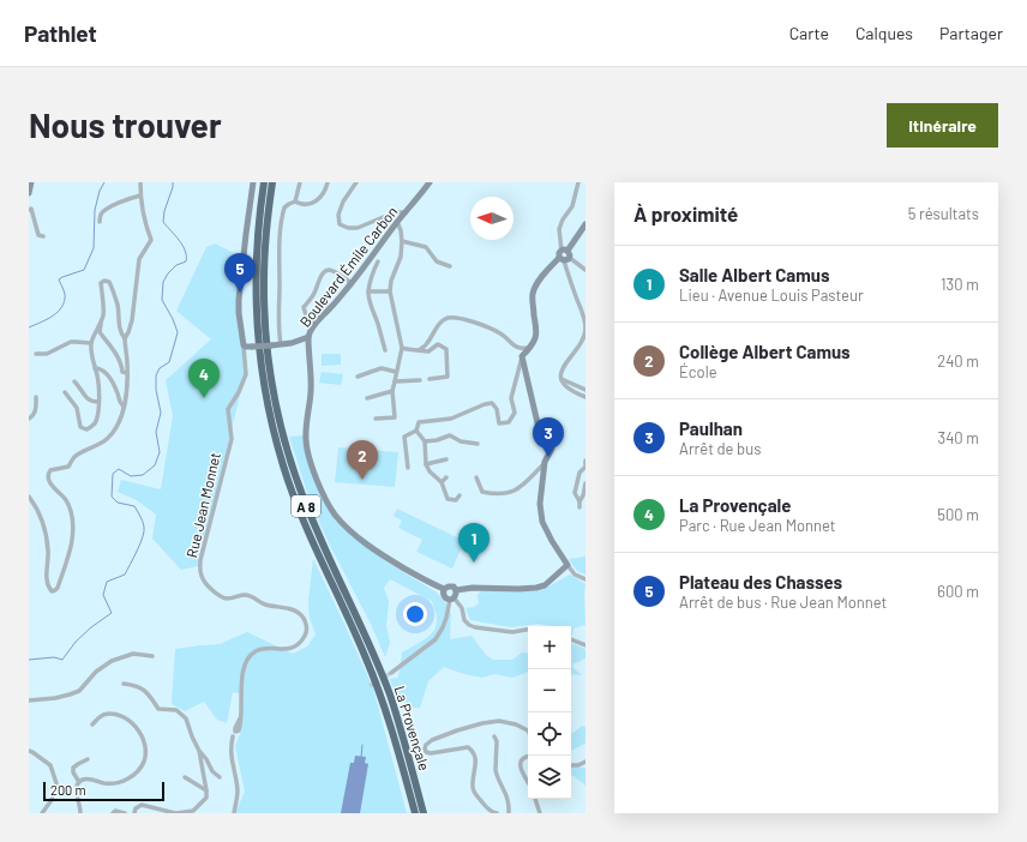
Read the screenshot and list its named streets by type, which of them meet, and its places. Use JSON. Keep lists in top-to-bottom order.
{
  "streets": {
    "highway": ["A 8", "La Provençale"],
    "street": ["Boulevard Émile Carbon", "Rue Jean Monnet"]
  },
  "crossings": [
    ["Boulevard Émile Carbon", "Rue Jean Monnet"]
  ],
  "scale_bar": "200 m",
  "north": "left",
  "page": {
    "header": "Pathlet",
    "nav": ["Carte", "Calques", "Partager"],
    "buttons": "Itinéraire",
    "title": "Nous trouver",
    "heading": ["À proximité", "5 résultats"],
    "list": [
      {
        "mark": "1",
        "name": "Salle Albert Camus",
        "note": "Lieu · Avenue Louis Pasteur",
        "value": "130 m"
      },
      {
        "mark": "2",
        "name": "Collège Albert Camus",
        "note": "École",
        "value": "240 m"
      },
      {
        "mark": "3",
        "name": "Paulhan",
        "note": "Arrêt de bus",
        "value": "340 m"
      },
      {
        "mark": "4",
        "name": "La Provençale",
        "note": "Parc · Rue Jean Monnet",
        "value": "500 m"
      },
      {
        "mark": "5",
        "name": "Plateau des Chasses",
        "note": "Arrêt de bus · Rue Jean Monnet",
        "value": "600 m"
      }
    ],
    "pins": [
      "5",
      "4",
      "3",
      "2",
      "1"
    ],
    "map_buttons": ["+", "−"],
    "scale": "200 m"
  }
}
